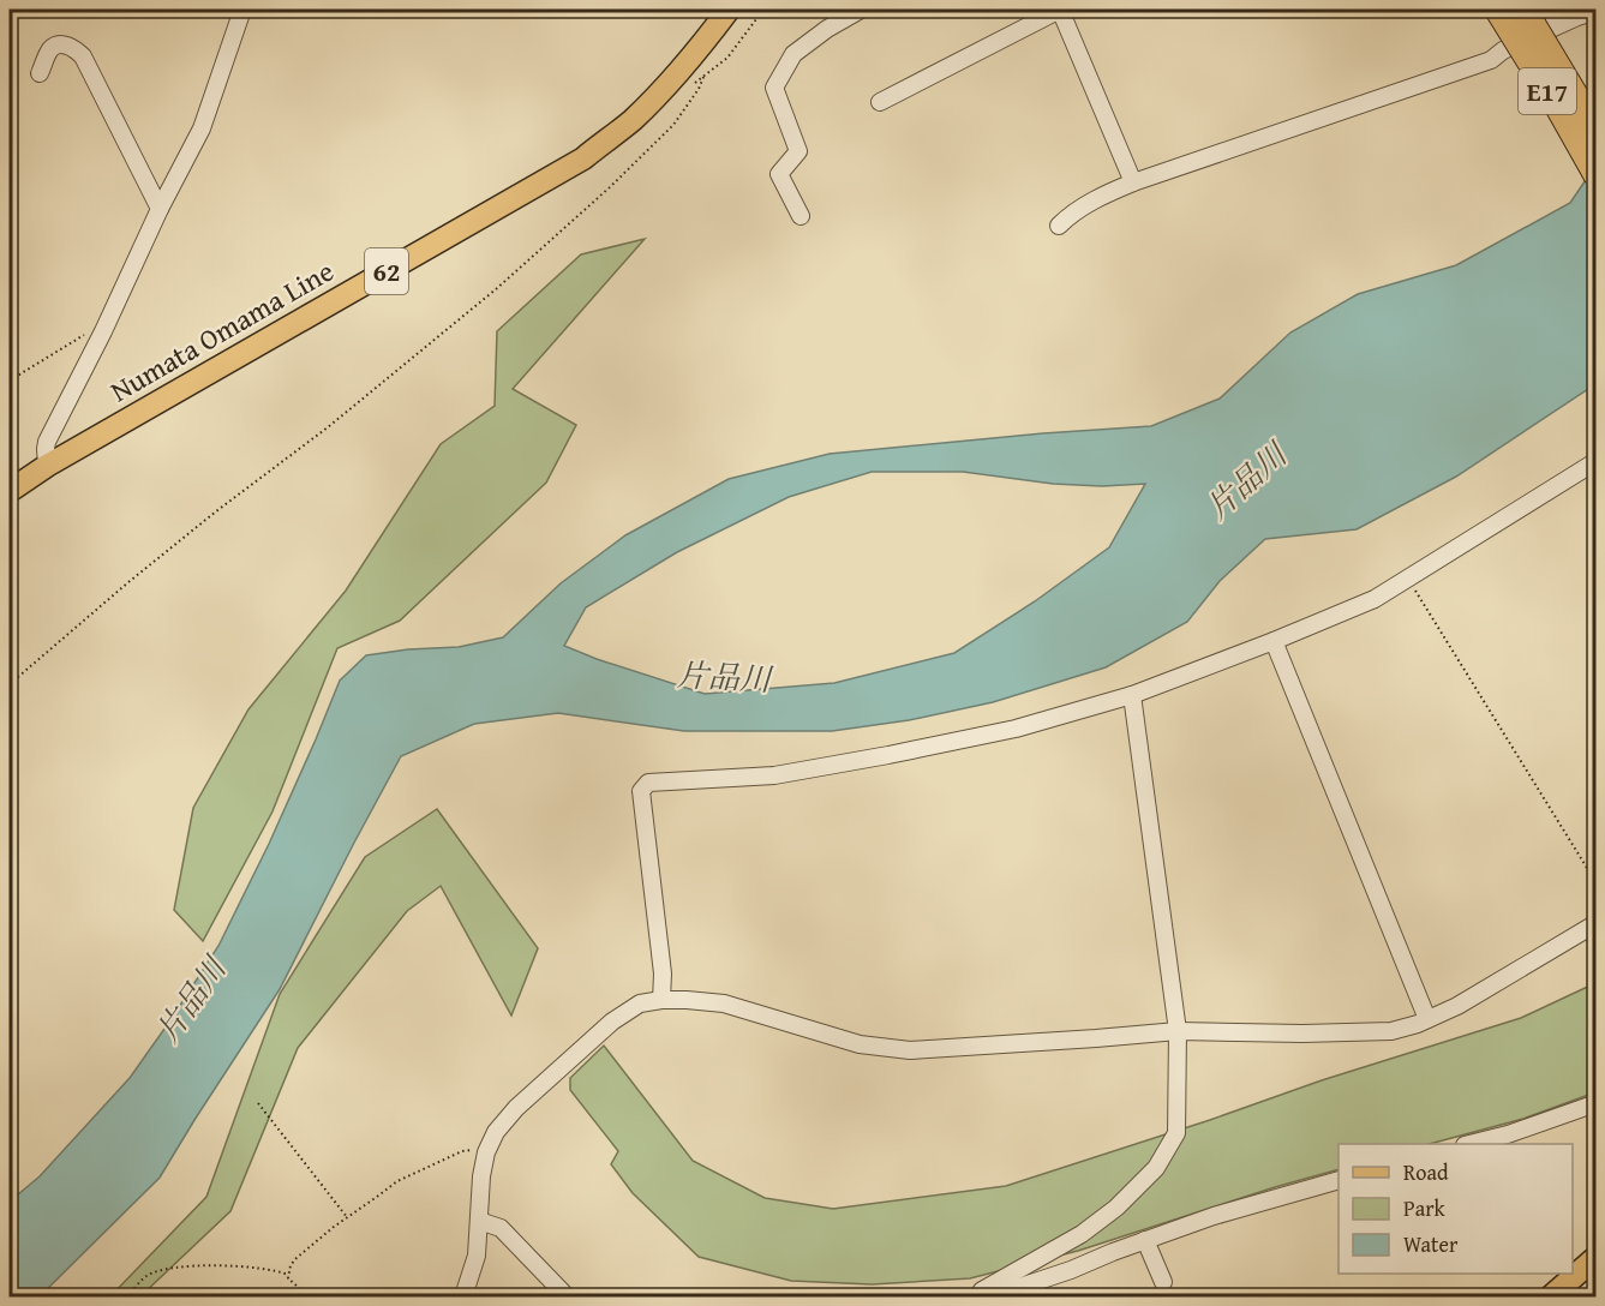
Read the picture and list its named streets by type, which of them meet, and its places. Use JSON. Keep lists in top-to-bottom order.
{
  "streets": {
    "highway": ["E17"],
    "main road": ["62", "Numata Omama Line"]
  },
  "water": ["片品川"],
  "legend": ["Road", "Park", "Water"]
}
